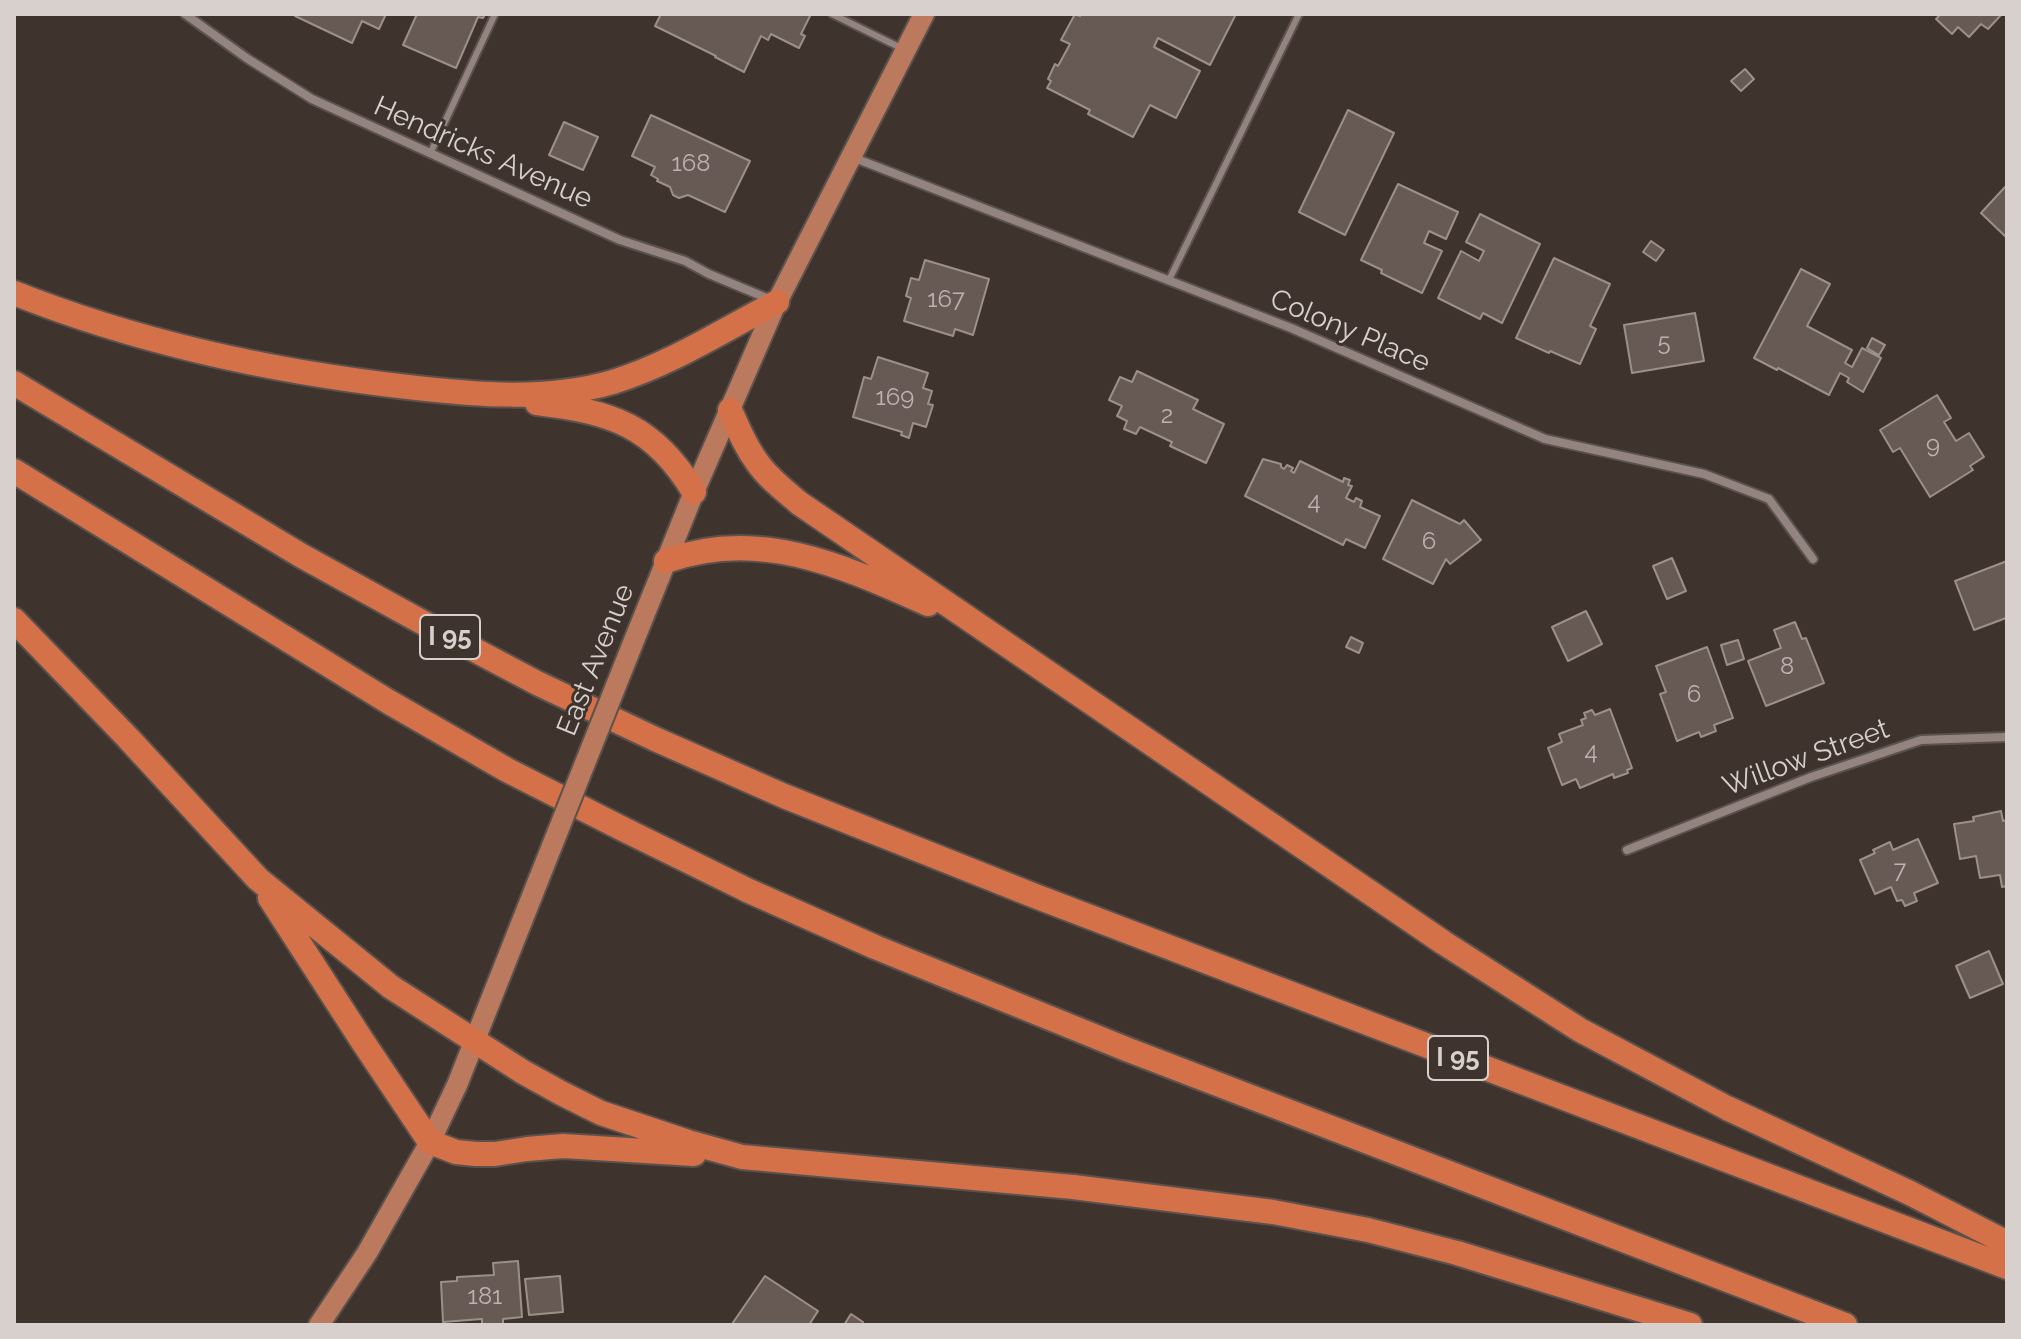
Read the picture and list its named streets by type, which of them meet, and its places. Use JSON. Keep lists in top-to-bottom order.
{
  "streets": {
    "highway": ["I 95"],
    "main road": ["East Avenue"],
    "street": ["Hendricks Avenue", "Colony Place", "Willow Street"]
  },
  "crossings": [
    ["Hendricks Avenue", "East Avenue"],
    ["Colony Place", "East Avenue"]
  ],
  "house_numbers": [
    "168",
    "167",
    "5",
    "169",
    "2",
    "9",
    "4",
    "6",
    "8",
    "6",
    "4",
    "7",
    "181"
  ]
}
